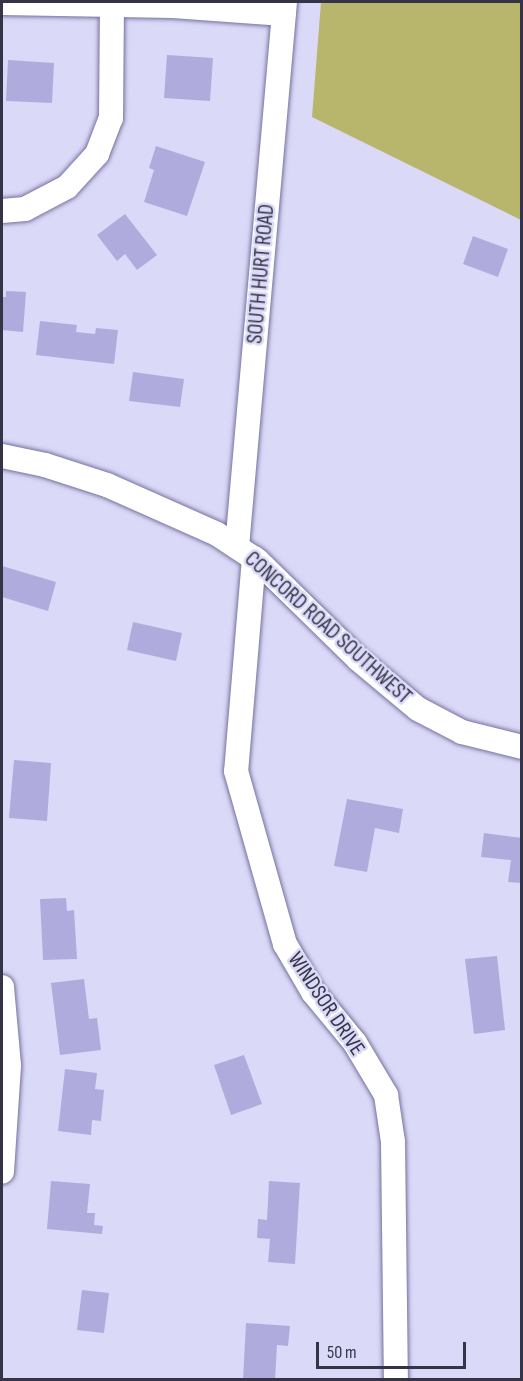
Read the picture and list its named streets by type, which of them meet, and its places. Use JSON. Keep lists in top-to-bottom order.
{
  "streets": {
    "street": ["SOUTH HURT ROAD", "CONCORD ROAD SOUTHWEST", "WINDSOR DRIVE"]
  },
  "crossings": [
    ["SOUTH HURT ROAD", "CONCORD ROAD SOUTHWEST"],
    ["SOUTH HURT ROAD", "WINDSOR DRIVE"],
    ["CONCORD ROAD SOUTHWEST", "WINDSOR DRIVE"]
  ],
  "scale_bar": "50 m"
}
